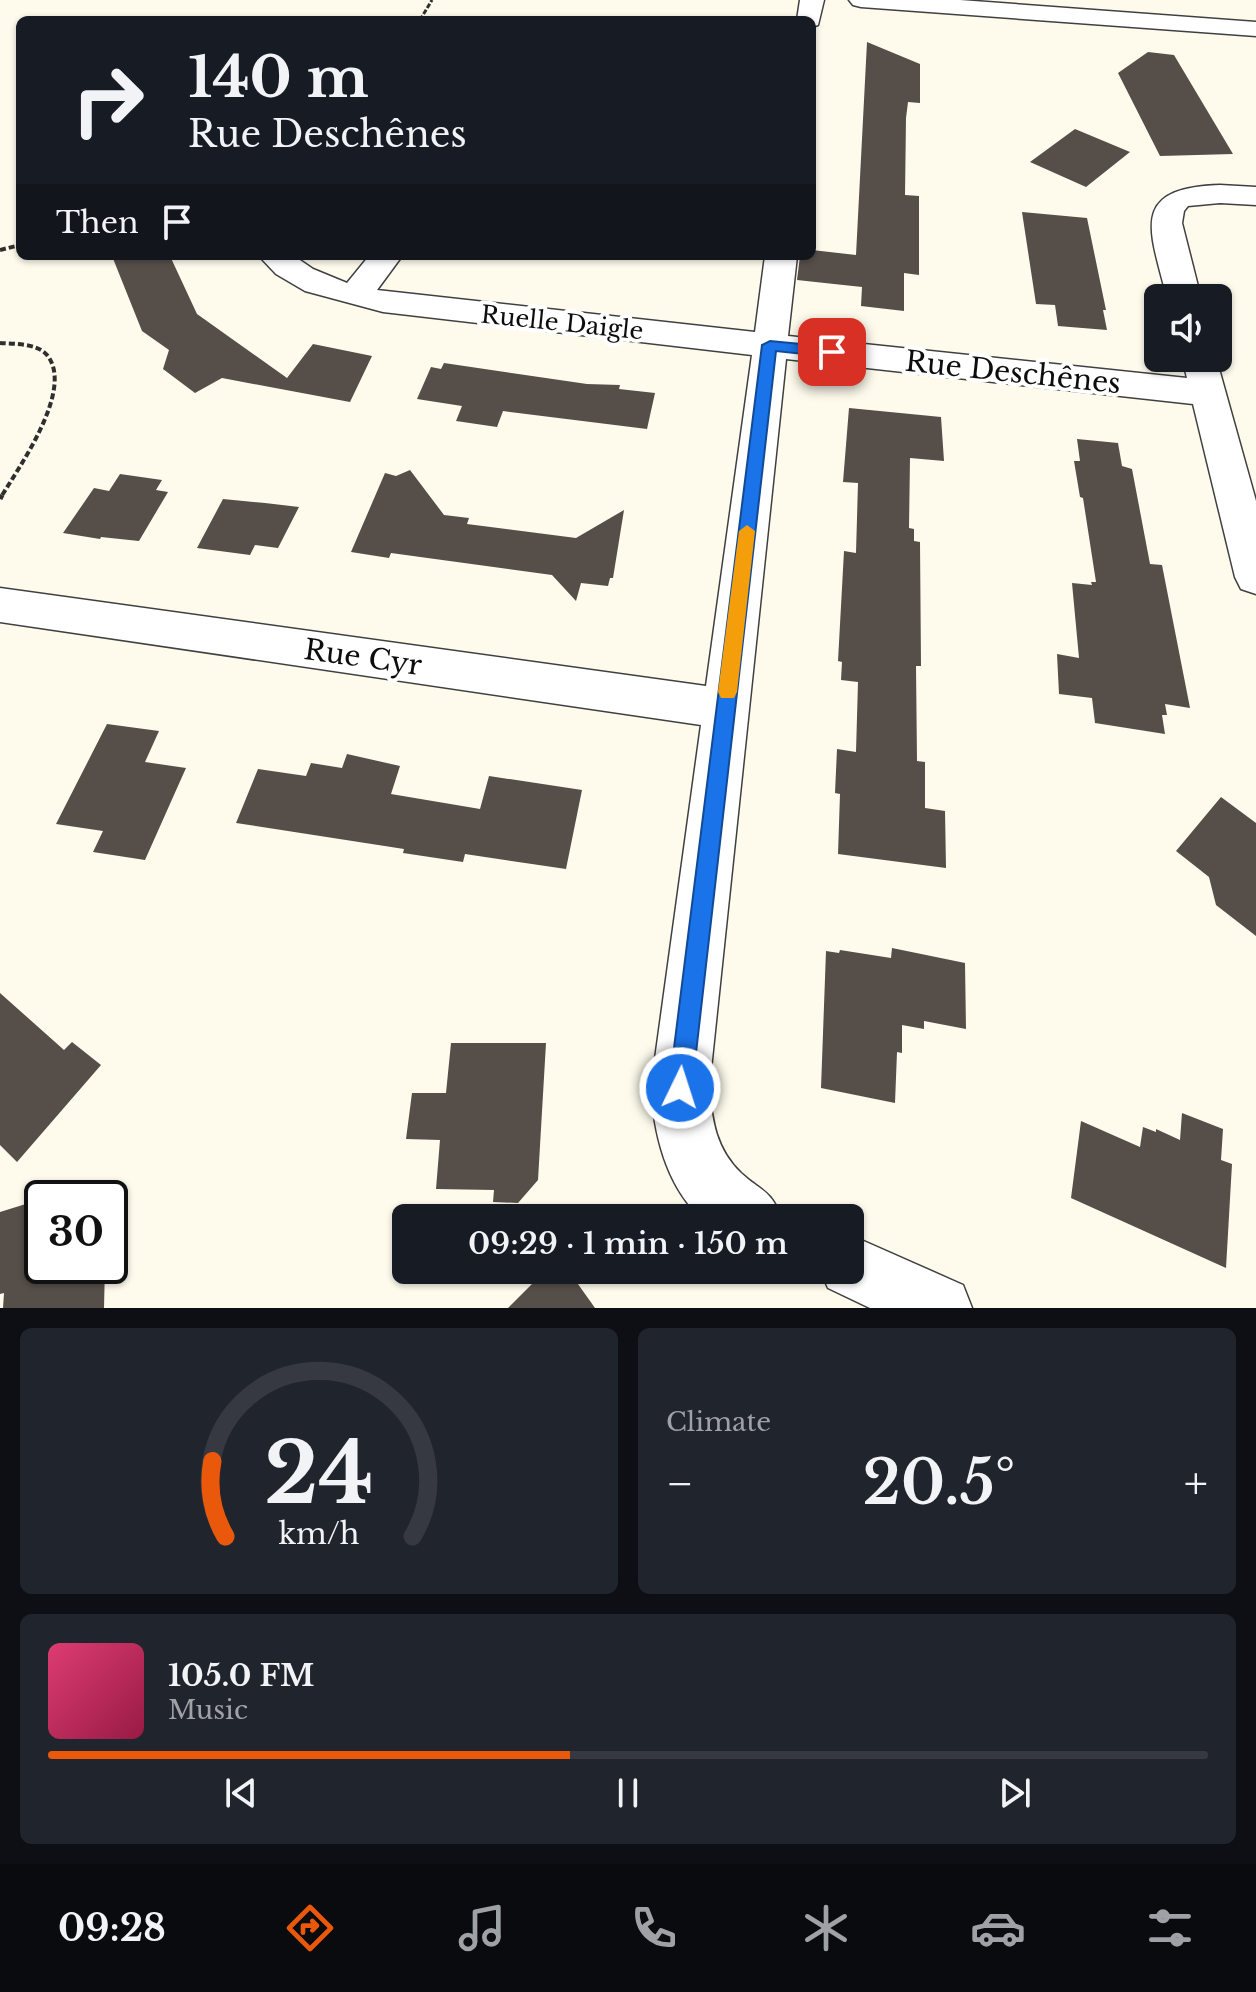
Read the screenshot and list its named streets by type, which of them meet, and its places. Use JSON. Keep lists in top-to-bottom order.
{
  "streets": {
    "street": ["Ruelle Daigle", "Rue Deschênes", "Rue Cyr"]
  },
  "crossings": [
    ["Ruelle Daigle", "Rue Deschênes"]
  ],
  "page": {
    "turn": ["140 m", "Rue Deschênes"],
    "then": "Then",
    "limit": "30",
    "trip": "09:29 · 1 min · 150 m",
    "tile": "Climate",
    "heat": ["−", "20.5°", "+"],
    "song": ["105.0 FM", "Music"],
    "tabs": "09:28",
    "gauge": ["24", "km/h"]
  }
}
